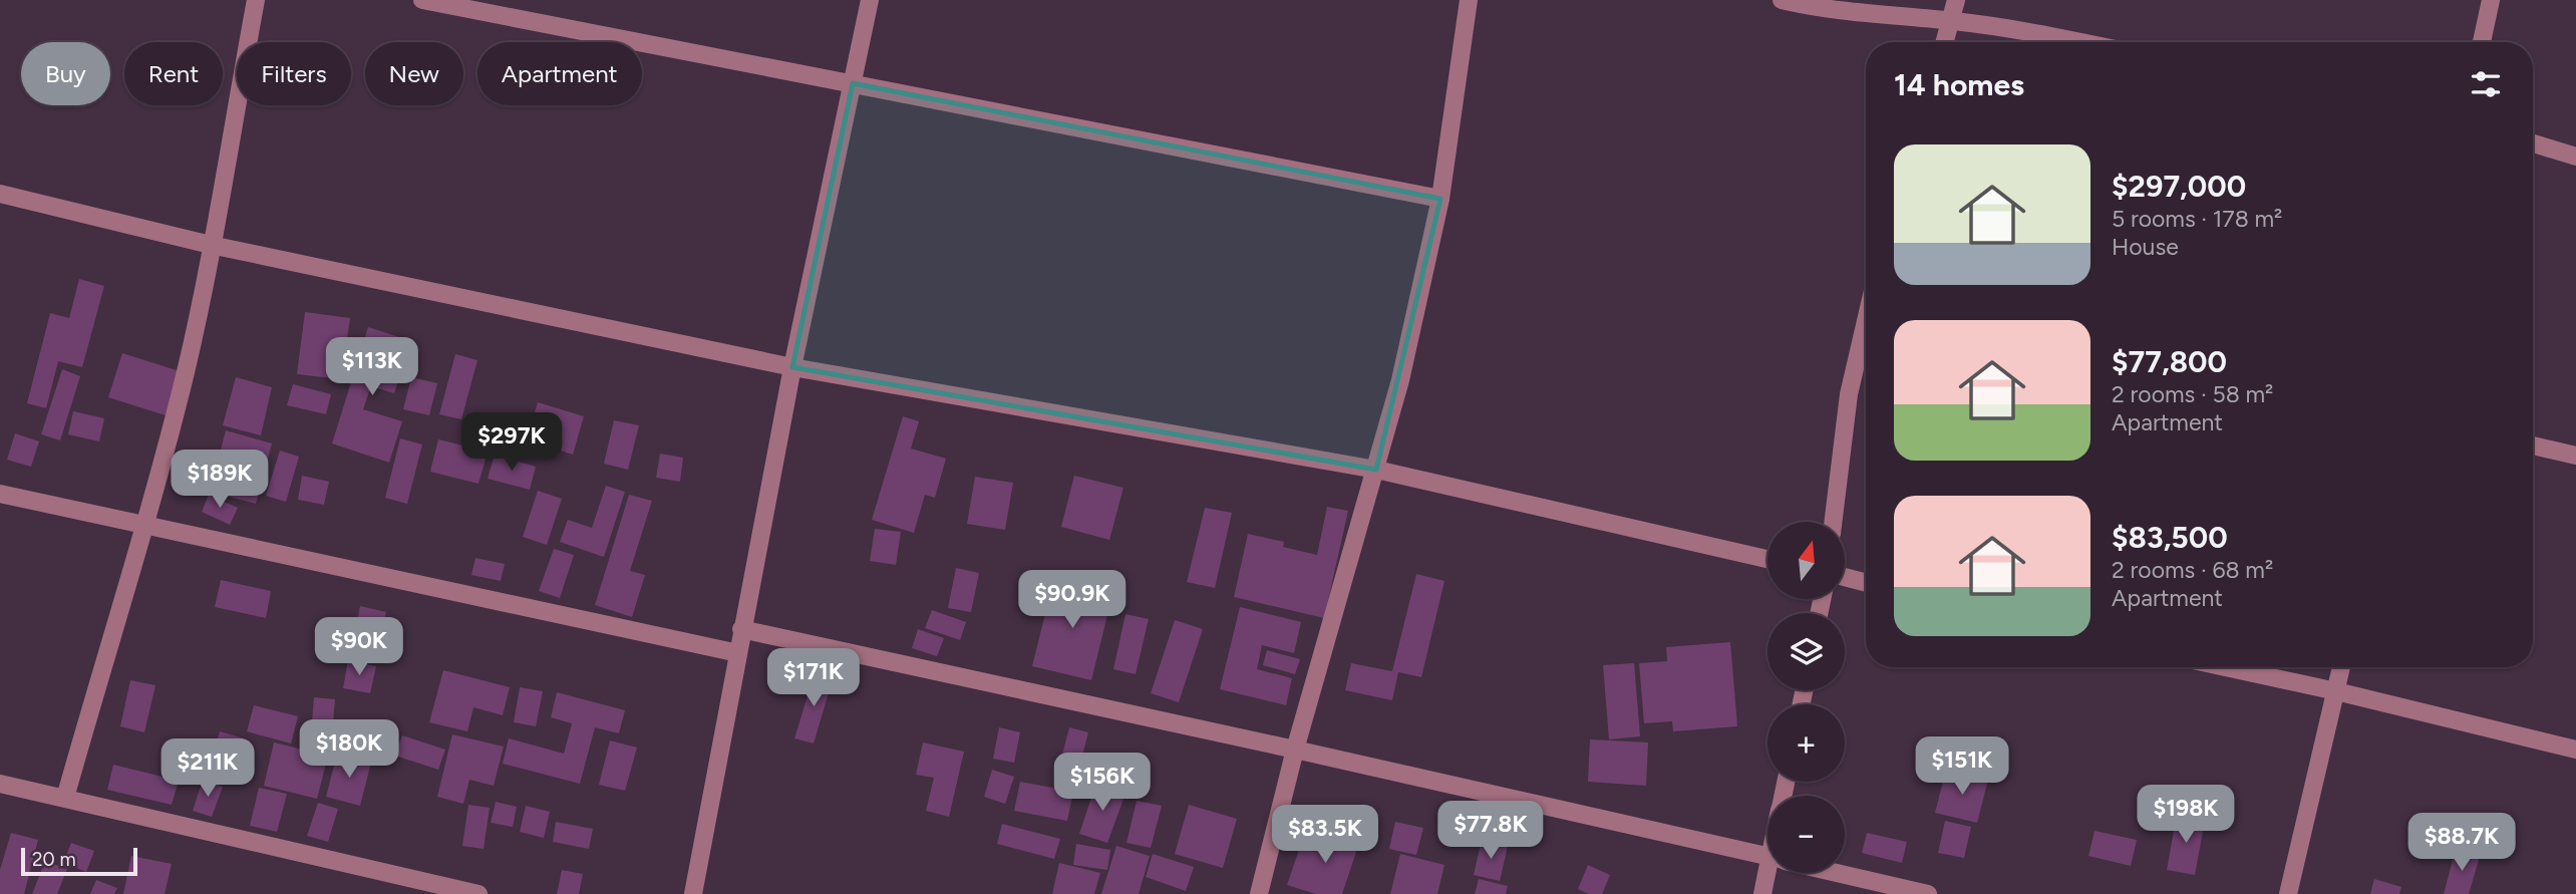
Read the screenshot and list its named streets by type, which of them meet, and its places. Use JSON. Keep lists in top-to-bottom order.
{
  "scale_bar": "20 m",
  "north": "top",
  "page": {
    "chip": [
      "Buy",
      "Rent",
      "Filters",
      "New",
      "Apartment"
    ],
    "heading": "14 homes",
    "list": [
      {
        "name": "$297,000",
        "note": "5 rooms · 178 m² · House"
      },
      {
        "name": "$77,800",
        "note": "2 rooms · 58 m² · Apartment"
      },
      {
        "name": "$83,500",
        "note": "2 rooms · 68 m² · Apartment"
      }
    ],
    "price": [
      "$113K",
      "$297K",
      "$189K",
      "$90.9K",
      "$90K",
      "$171K",
      "$180K",
      "$151K",
      "$211K",
      "$156K",
      "$198K",
      "$77.8K",
      "$83.5K",
      "$88.7K"
    ],
    "map_buttons": ["+", "−"],
    "scale": "20 m"
  }
}
